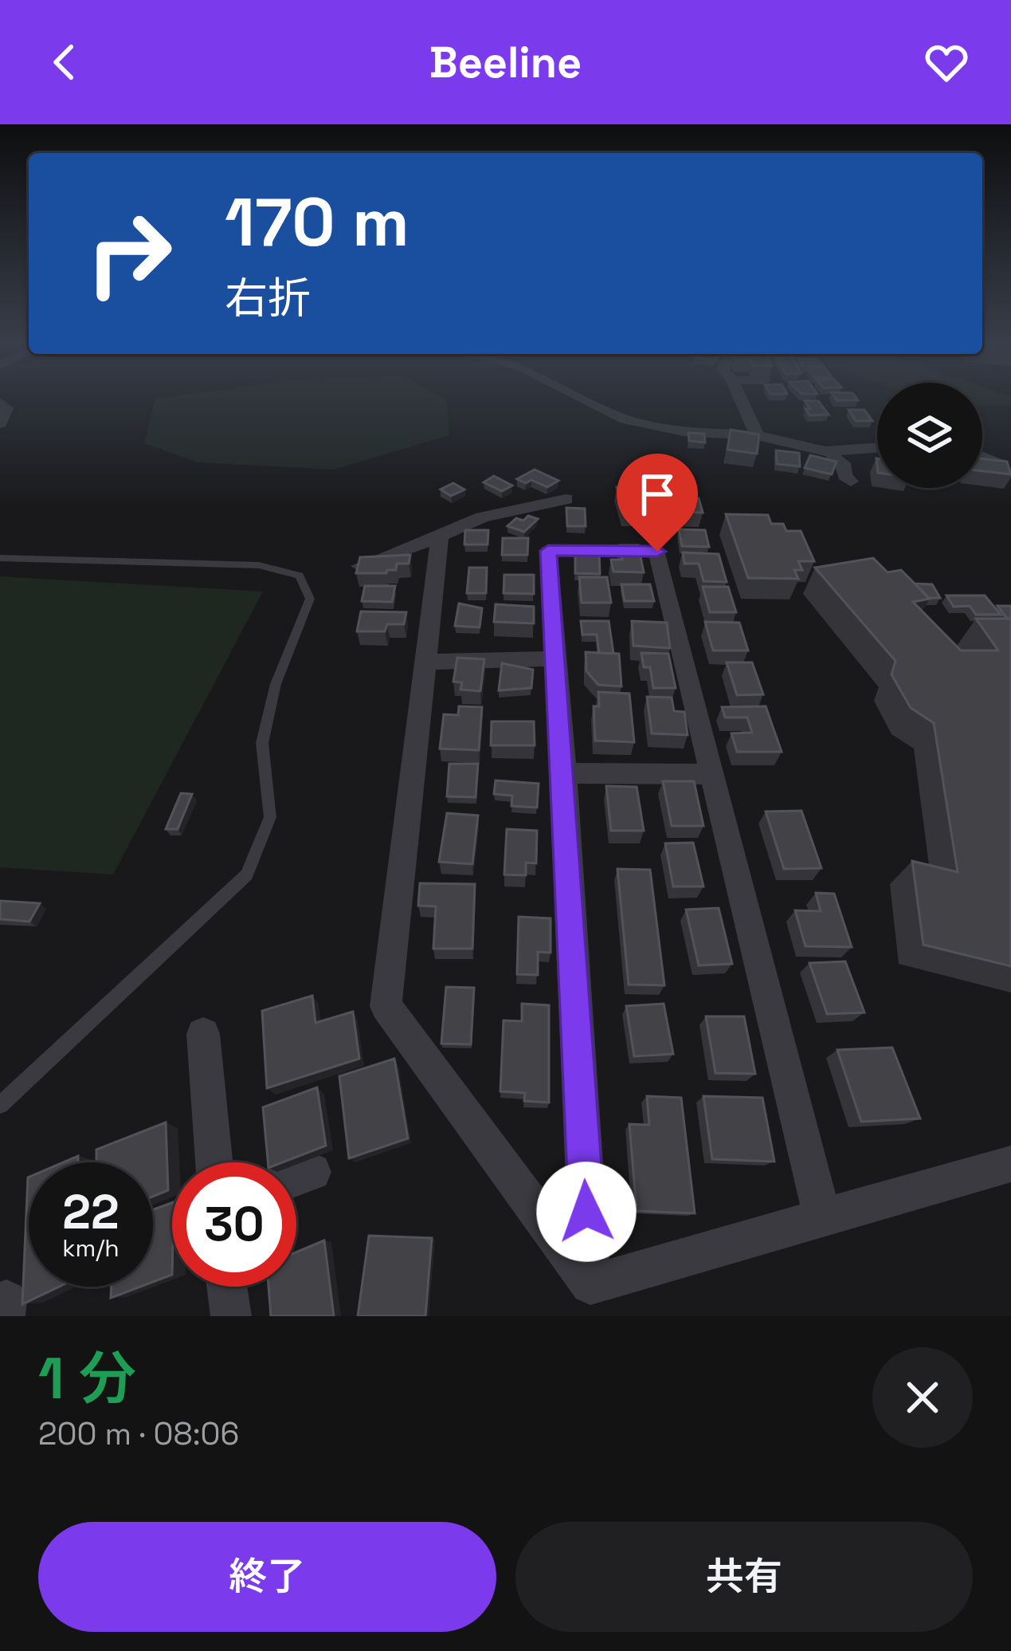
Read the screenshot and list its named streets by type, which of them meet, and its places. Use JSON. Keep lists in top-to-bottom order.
{
  "page": {
    "header": "Beeline",
    "turn": ["170 m", "右折"],
    "speed": "22 km/h",
    "limit": "30",
    "heading": ["1 分", "200 m · 08:06"],
    "buttons": ["終了", "共有"]
  }
}
